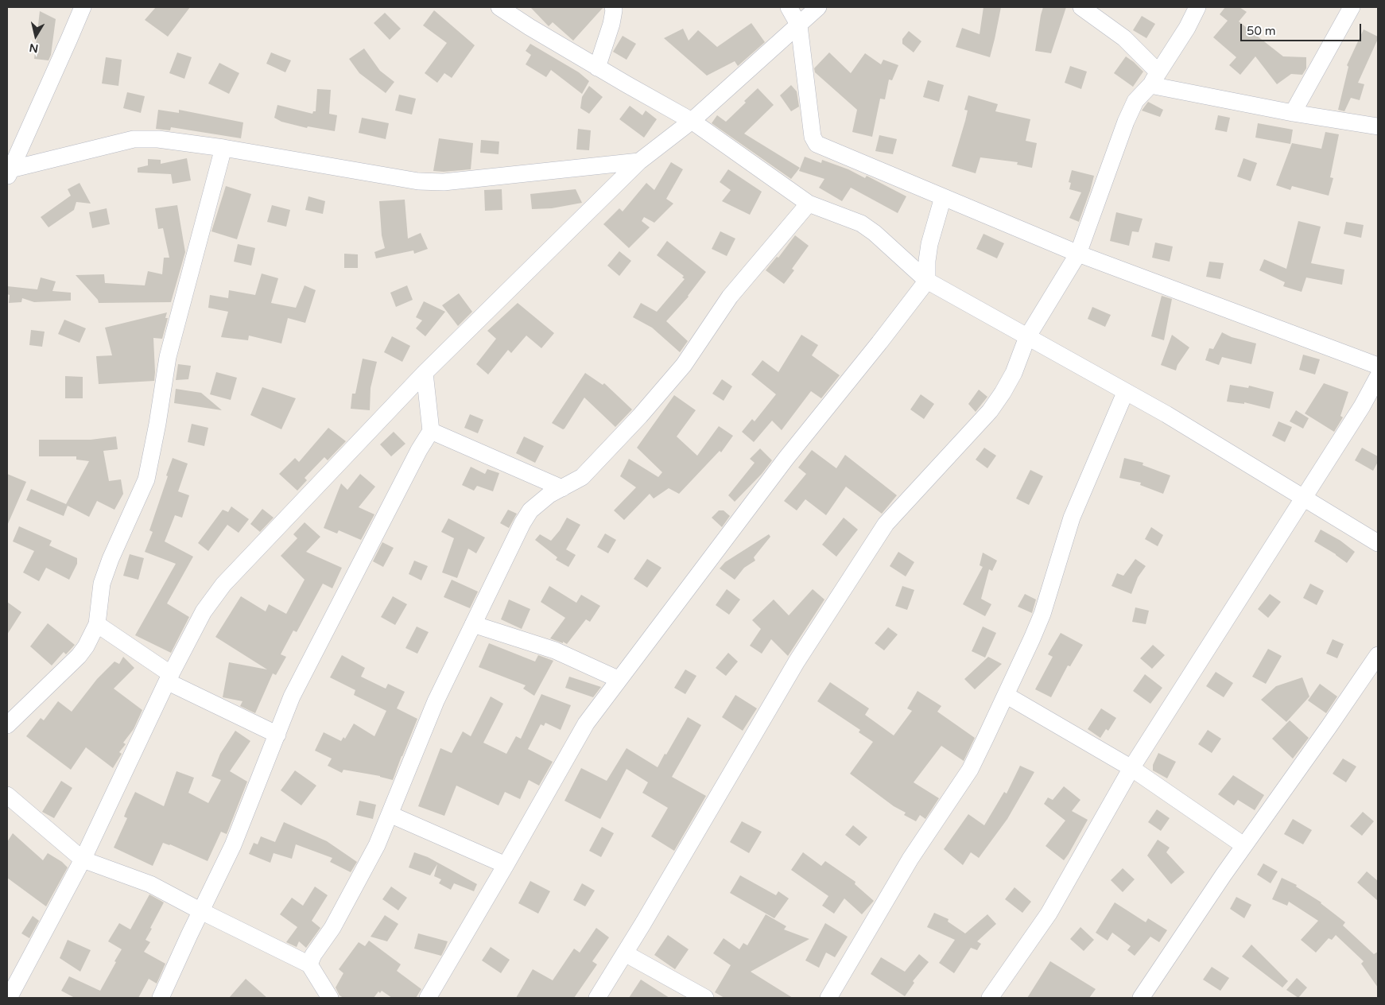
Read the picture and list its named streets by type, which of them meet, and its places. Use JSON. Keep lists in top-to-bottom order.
{
  "scale_bar": "50 m",
  "north": "bottom"
}
